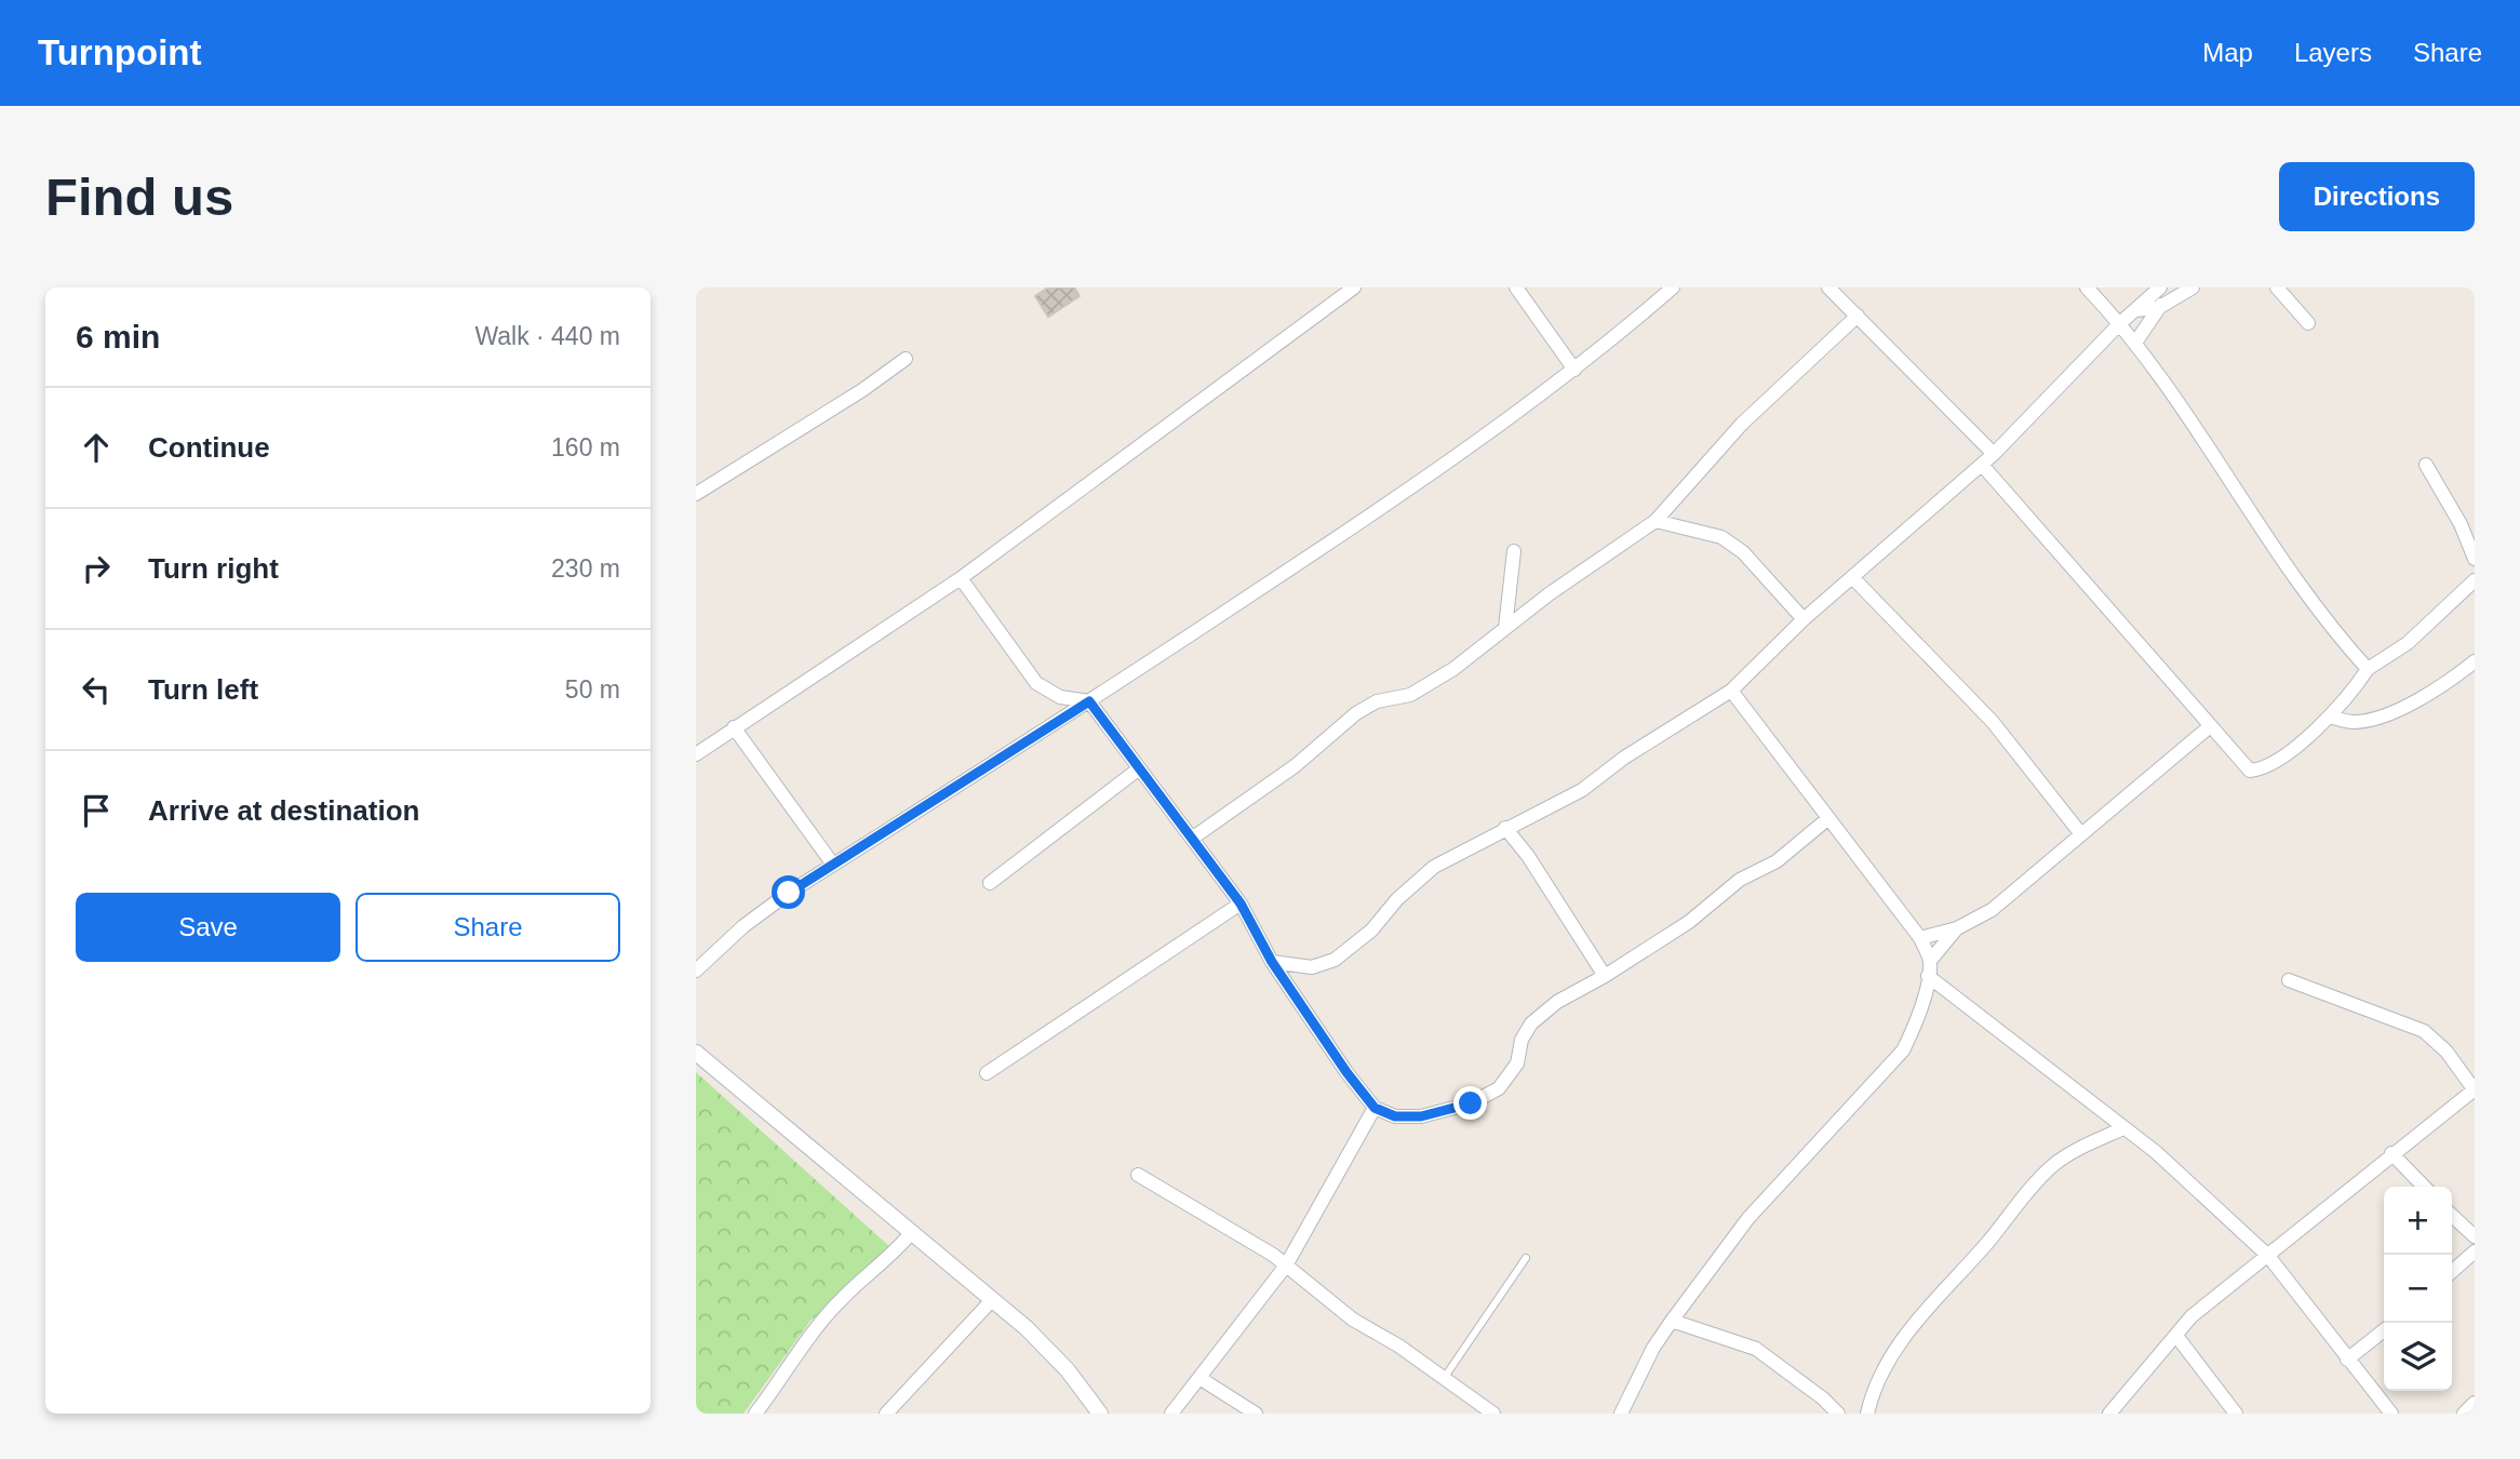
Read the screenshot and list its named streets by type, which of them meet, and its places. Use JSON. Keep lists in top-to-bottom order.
{
  "page": {
    "header": "Turnpoint",
    "nav": ["Map", "Layers", "Share"],
    "buttons": [
      "Directions",
      ["Save", "Share"]
    ],
    "title": "Find us",
    "heading": ["6 min", "Walk · 440 m"],
    "list": [
      ["Continue", "160 m"],
      ["Turn right", "230 m"],
      ["Turn left", "50 m"],
      "Arrive at destination"
    ],
    "map_buttons": ["+", "−"]
  }
}
